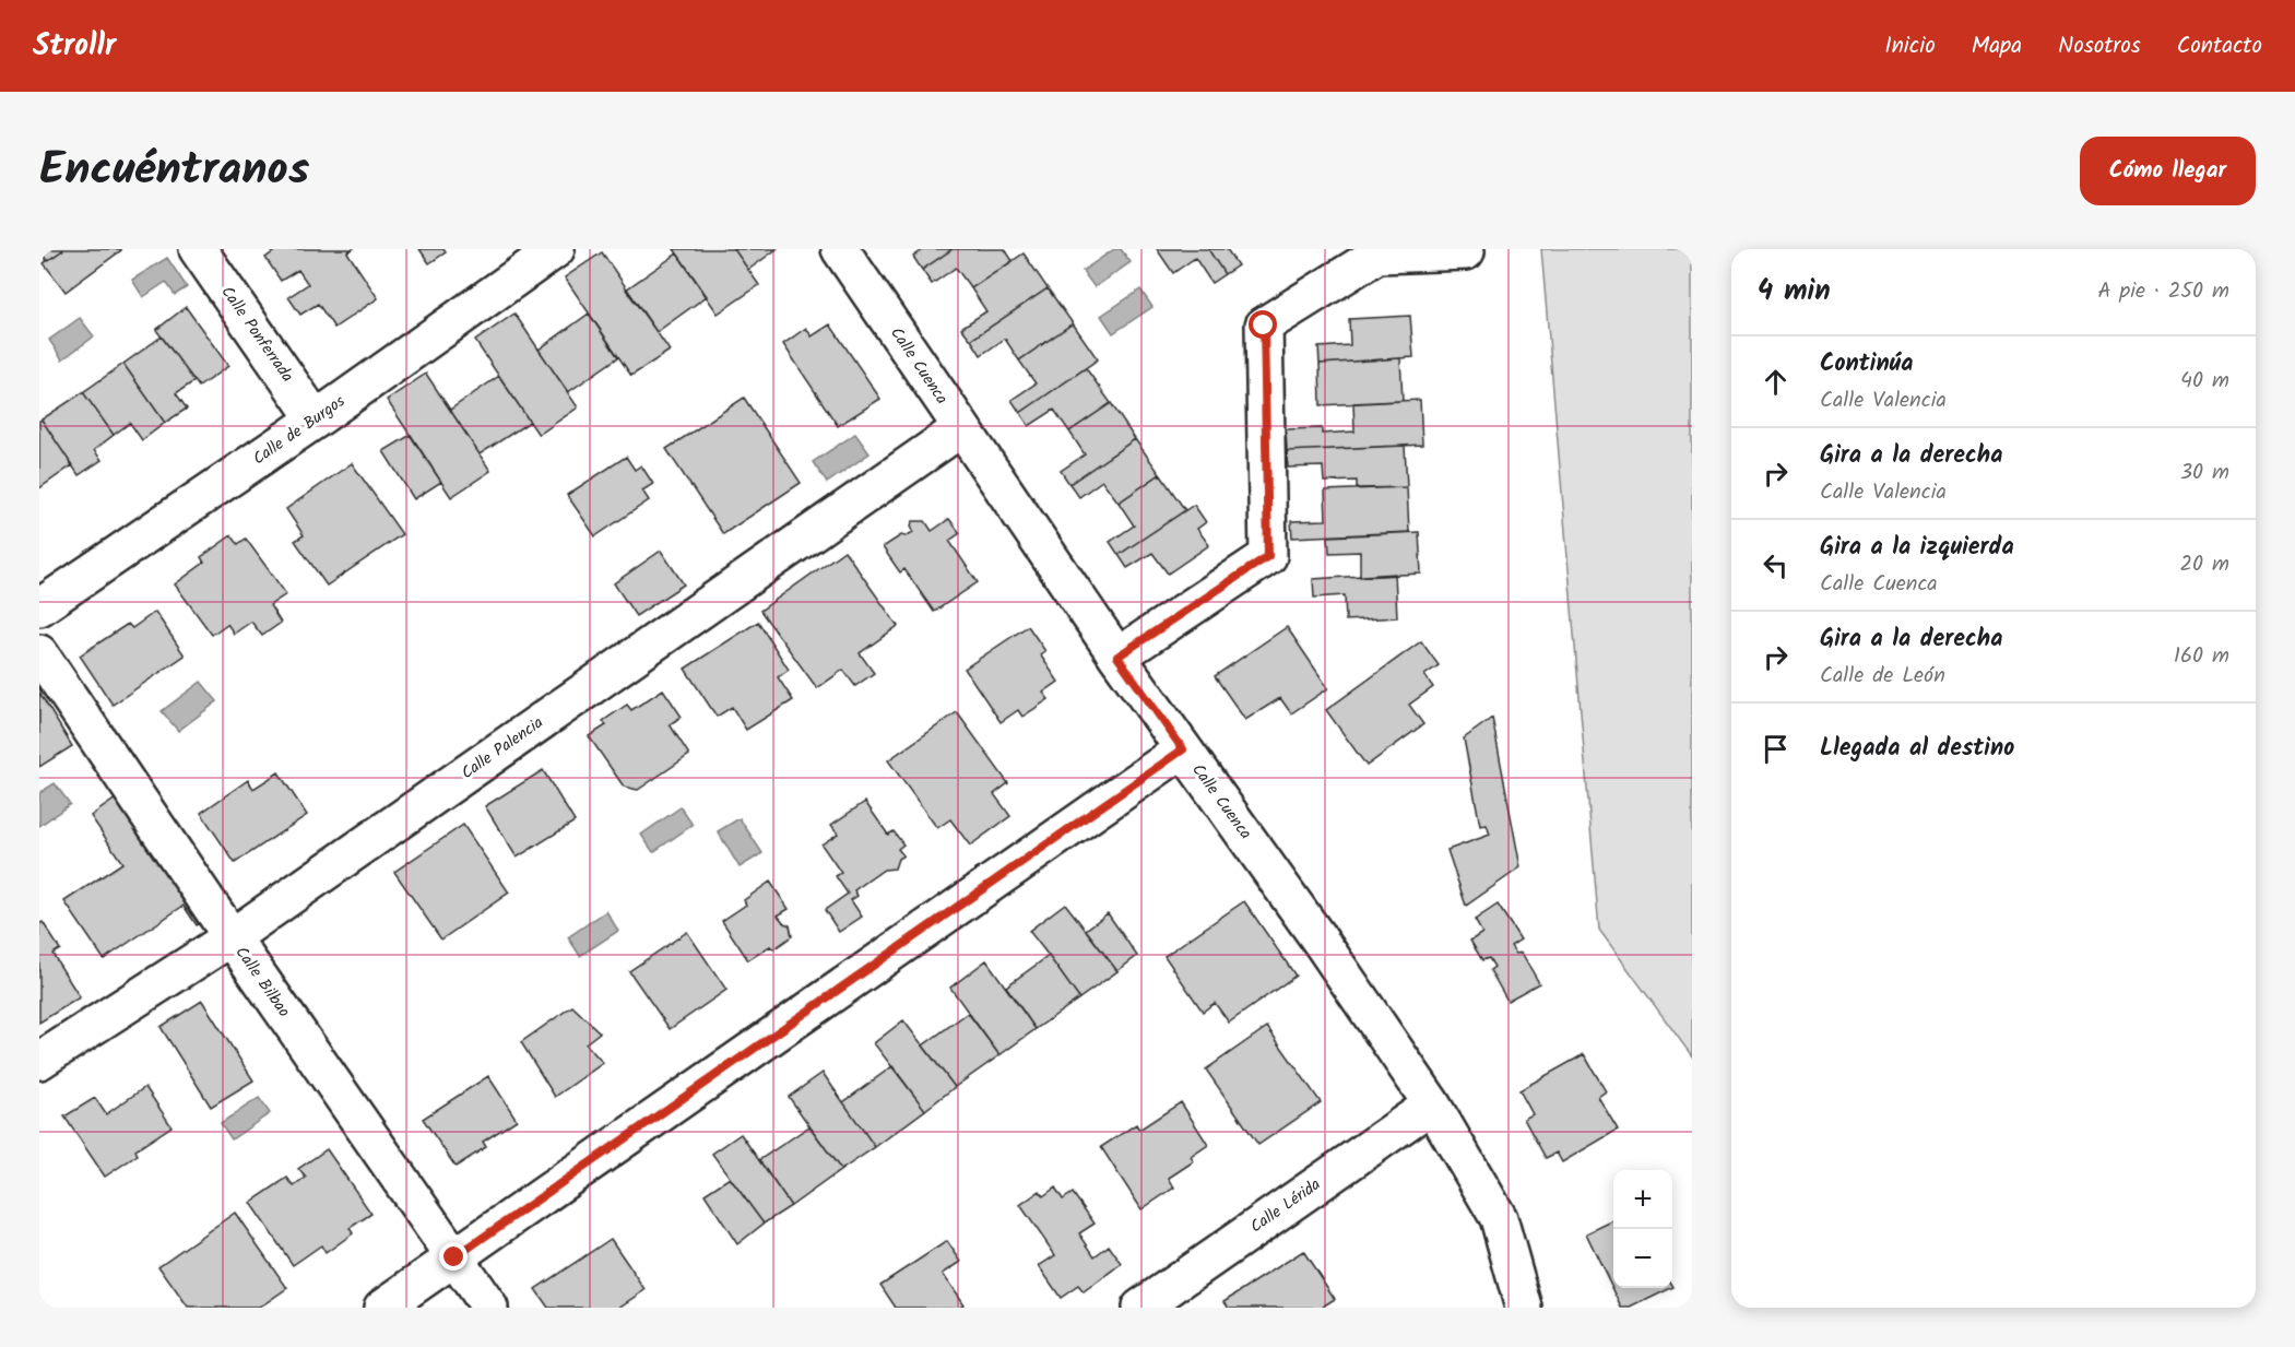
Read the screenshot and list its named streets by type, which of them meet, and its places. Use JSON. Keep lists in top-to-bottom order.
{
  "streets": {
    "street": [
      "Calle Ponferrada",
      "Calle Cuenca",
      "Calle de Burgos",
      "Calle Palencia",
      "Calle Bilbao",
      "Calle Lérida"
    ]
  },
  "crossings": [
    ["Calle Ponferrada", "Calle de Burgos"],
    ["Calle Cuenca", "Calle Palencia"],
    ["Calle Cuenca", "Calle Lérida"],
    ["Calle Palencia", "Calle Bilbao"]
  ],
  "page": {
    "header": "Strollr",
    "nav": [
      "Inicio",
      "Mapa",
      "Nosotros",
      "Contacto"
    ],
    "title": "Encuéntranos",
    "buttons": "Cómo llegar",
    "heading": ["4 min", "A pie · 250 m"],
    "list": [
      ["Continúa", "Calle Valencia", "40 m"],
      ["Gira a la derecha", "Calle Valencia", "30 m"],
      ["Gira a la izquierda", "Calle Cuenca", "20 m"],
      ["Gira a la derecha", "Calle de León", "160 m"],
      "Llegada al destino"
    ],
    "map_buttons": ["+", "−"]
  }
}
